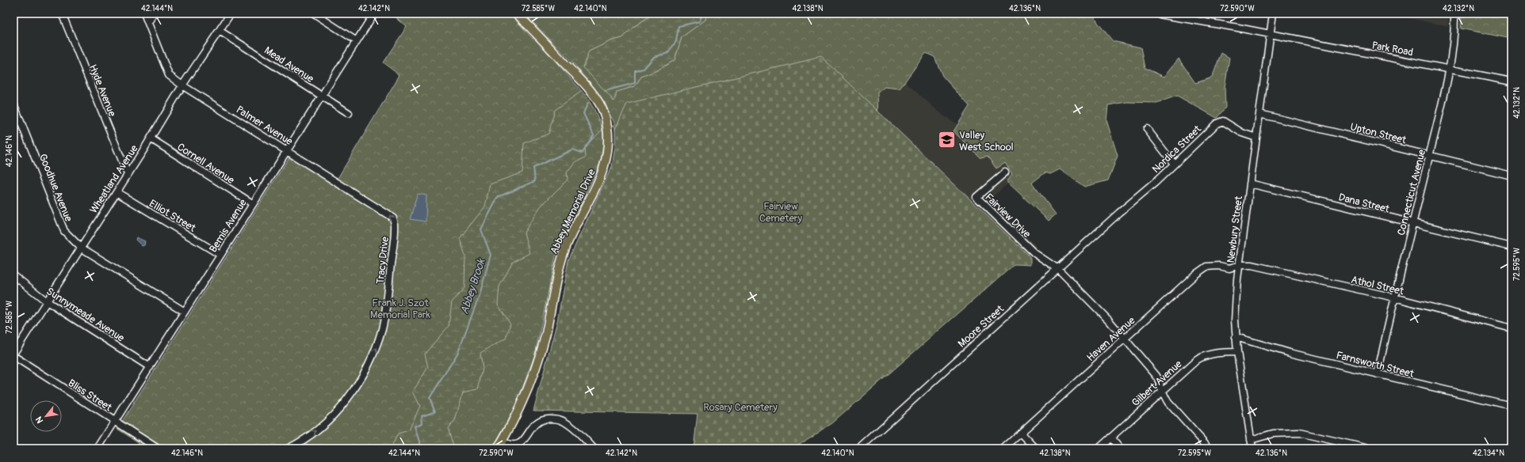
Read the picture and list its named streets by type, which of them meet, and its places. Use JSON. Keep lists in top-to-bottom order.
{
  "streets": {
    "main road": ["Abbey Memorial Drive"],
    "street": [
      "Park Road",
      "Mead Avenue",
      "Hyde Avenue",
      "Palmer Avenue",
      "Upton Street",
      "Nordica Street",
      "Cornell Avenue",
      "Wheatland Avenue",
      "Goodhue Avenue",
      "Connecticut Avenue",
      "Dana Street",
      "Elliot Street",
      "Fairview Drive",
      "Bemis Avenue",
      "Newbury Street",
      "Tracy Drive",
      "Athol Street",
      "Sunnymeade Avenue",
      "Moore Street",
      "Haven Avenue",
      "Farnsworth Street",
      "Gilbert Avenue",
      "Bliss Street"
    ]
  },
  "crossings": [
    ["Park Road", "Connecticut Avenue"],
    ["Park Road", "Newbury Street"],
    ["Mead Avenue", "Wheatland Avenue"],
    ["Mead Avenue", "Bemis Avenue"],
    ["Hyde Avenue", "Wheatland Avenue"],
    ["Palmer Avenue", "Wheatland Avenue"],
    ["Palmer Avenue", "Bemis Avenue"],
    ["Palmer Avenue", "Tracy Drive"],
    ["Upton Street", "Connecticut Avenue"],
    ["Upton Street", "Newbury Street"],
    ["Nordica Street", "Newbury Street"],
    ["Nordica Street", "Moore Street"],
    ["Cornell Avenue", "Wheatland Avenue"],
    ["Cornell Avenue", "Bemis Avenue"],
    ["Wheatland Avenue", "Goodhue Avenue"],
    ["Wheatland Avenue", "Elliot Street"],
    ["Wheatland Avenue", "Sunnymeade Avenue"],
    ["Wheatland Avenue", "Bliss Street"],
    ["Goodhue Avenue", "Bemis Avenue"],
    ["Connecticut Avenue", "Dana Street"],
    ["Connecticut Avenue", "Athol Street"],
    ["Connecticut Avenue", "Farnsworth Street"],
    ["Dana Street", "Newbury Street"],
    ["Elliot Street", "Bemis Avenue"],
    ["Fairview Drive", "Moore Street"],
    ["Bemis Avenue", "Sunnymeade Avenue"],
    ["Bemis Avenue", "Bliss Street"],
    ["Newbury Street", "Athol Street"],
    ["Newbury Street", "Haven Avenue"],
    ["Newbury Street", "Farnsworth Street"],
    ["Newbury Street", "Gilbert Avenue"],
    ["Athol Street", "Haven Avenue"]
  ],
  "one_way": ["Tracy Drive"],
  "water": ["Abbey Brook"],
  "parks": ["Fairview Cemetery", "Frank J. Szot Memorial Park", "Rosary Cemetery"],
  "places": {
    "school or university": ["Valley West School"]
  },
  "north": "bottom left",
  "coordinates": [
    "42.144°N",
    "42.142°N",
    "72.585°W",
    "42.140°N",
    "42.138°N",
    "42.136°N",
    "72.590°W",
    "42.132°N",
    "42.146°N",
    "72.595°W",
    "42.134°N"
  ]
}
